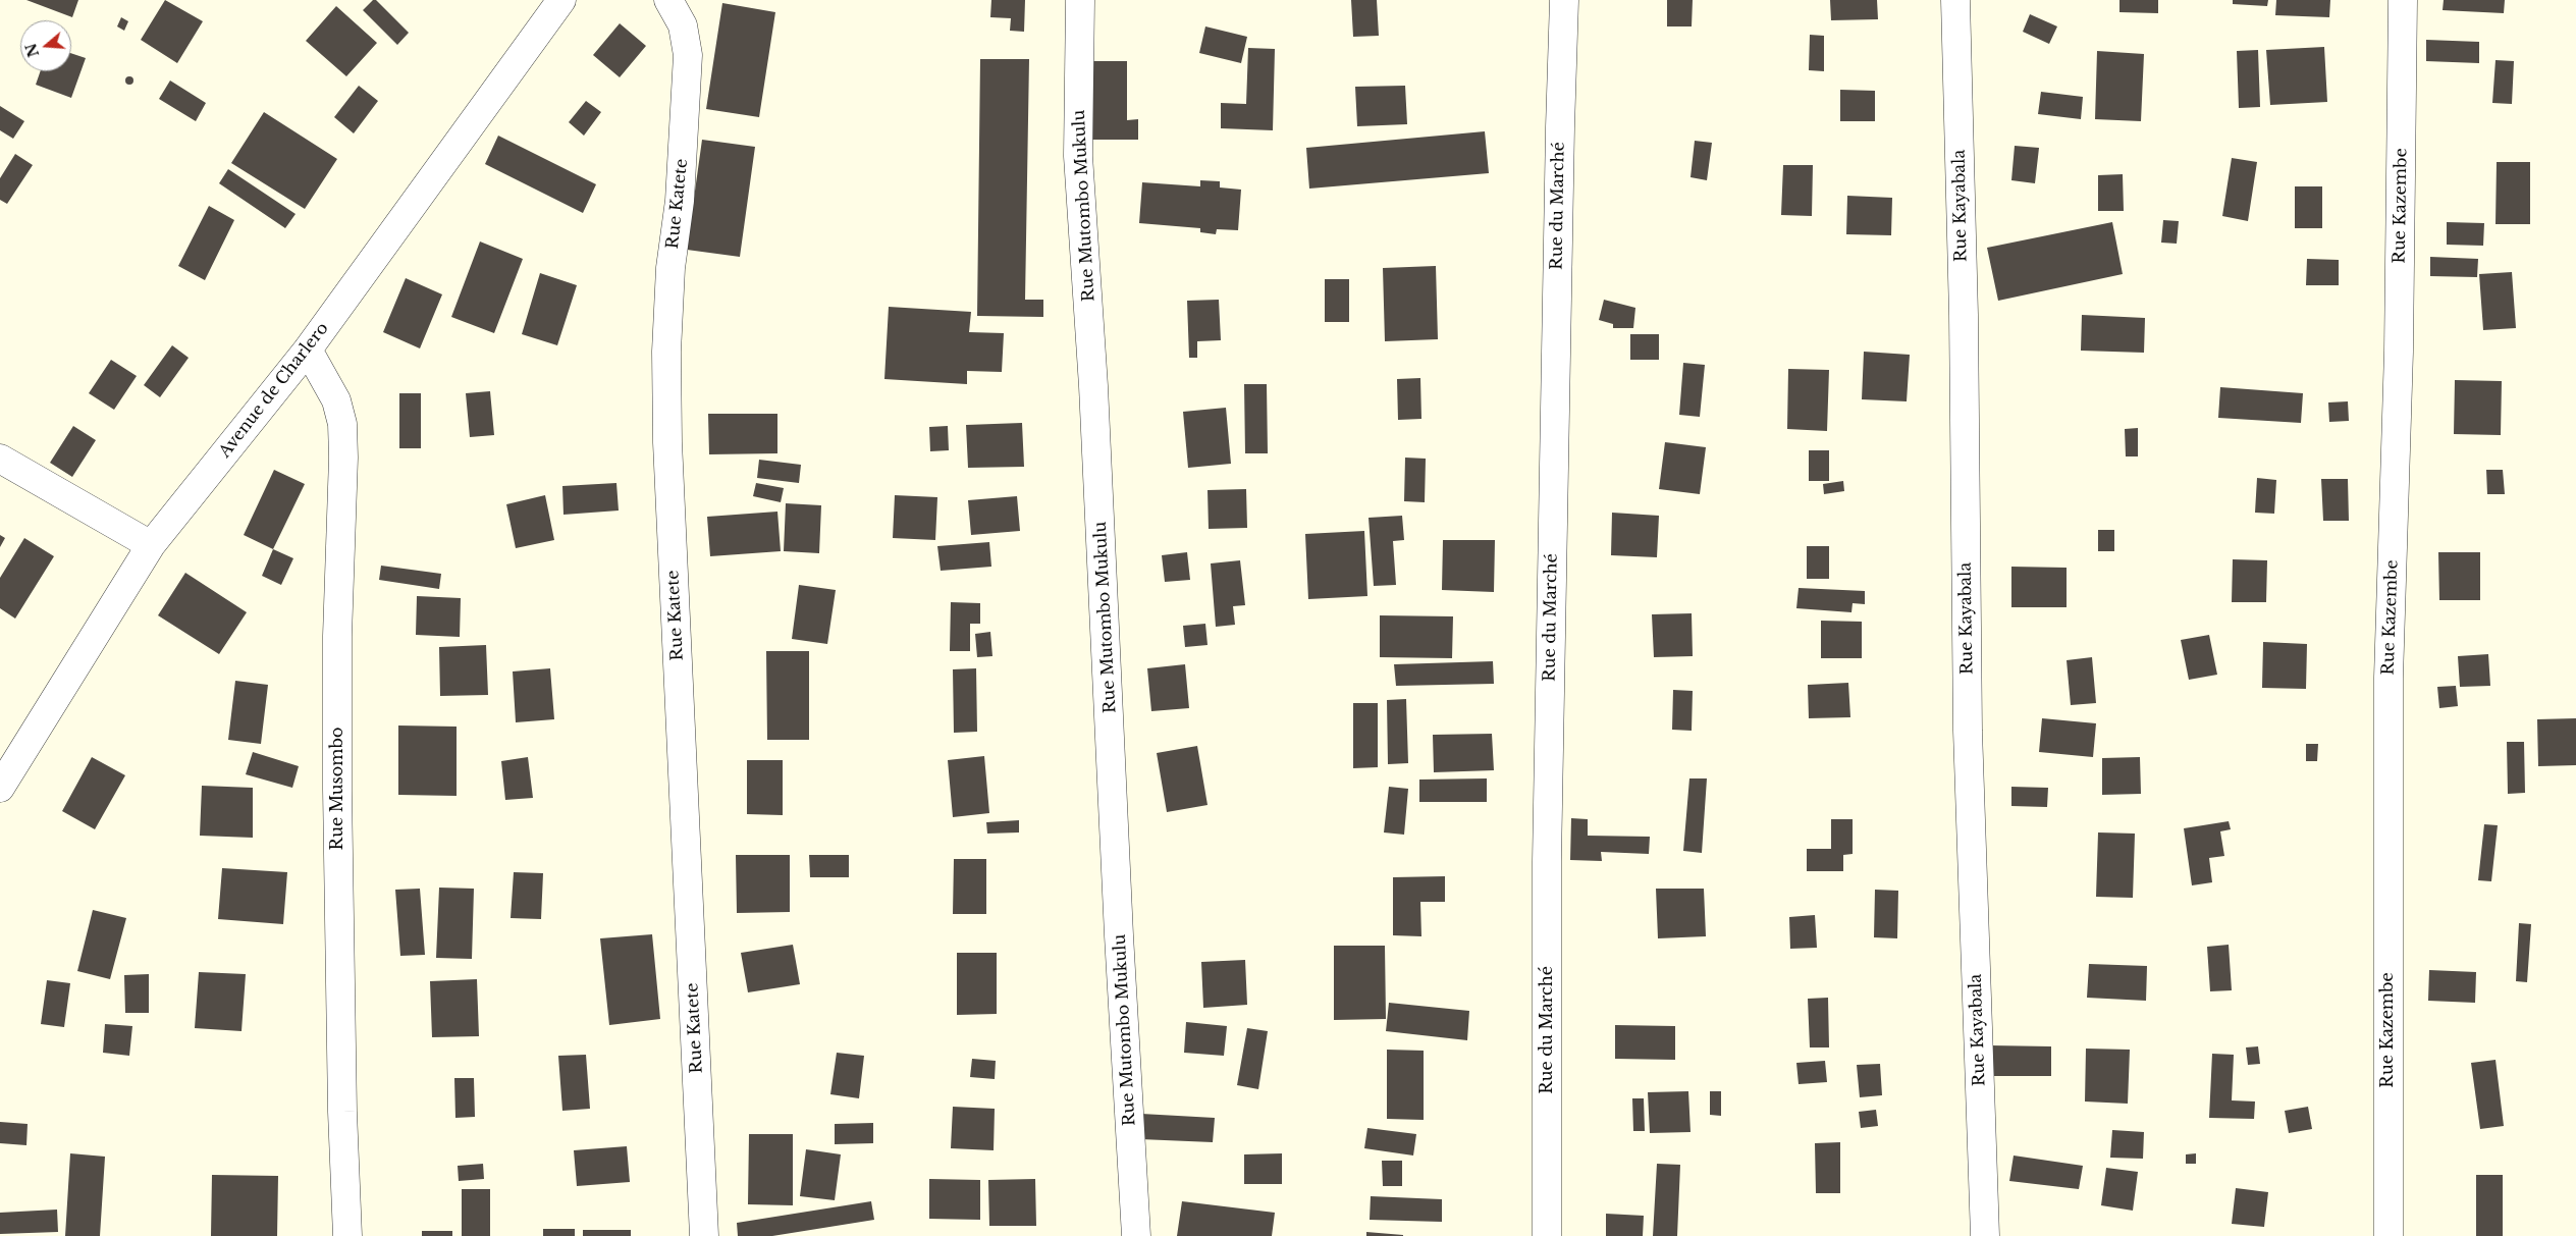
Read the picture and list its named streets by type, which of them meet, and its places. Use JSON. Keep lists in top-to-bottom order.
{
  "streets": {
    "street": [
      "Rue Katete",
      "Rue Mutombo Mukulu",
      "Rue du Marché",
      "Rue Kayabala",
      "Rue Kazembe",
      "Avenue de Charlero",
      "Rue Musombo"
    ]
  },
  "crossings": [
    ["Avenue de Charlero", "Rue Musombo"]
  ],
  "north": "left"
}
